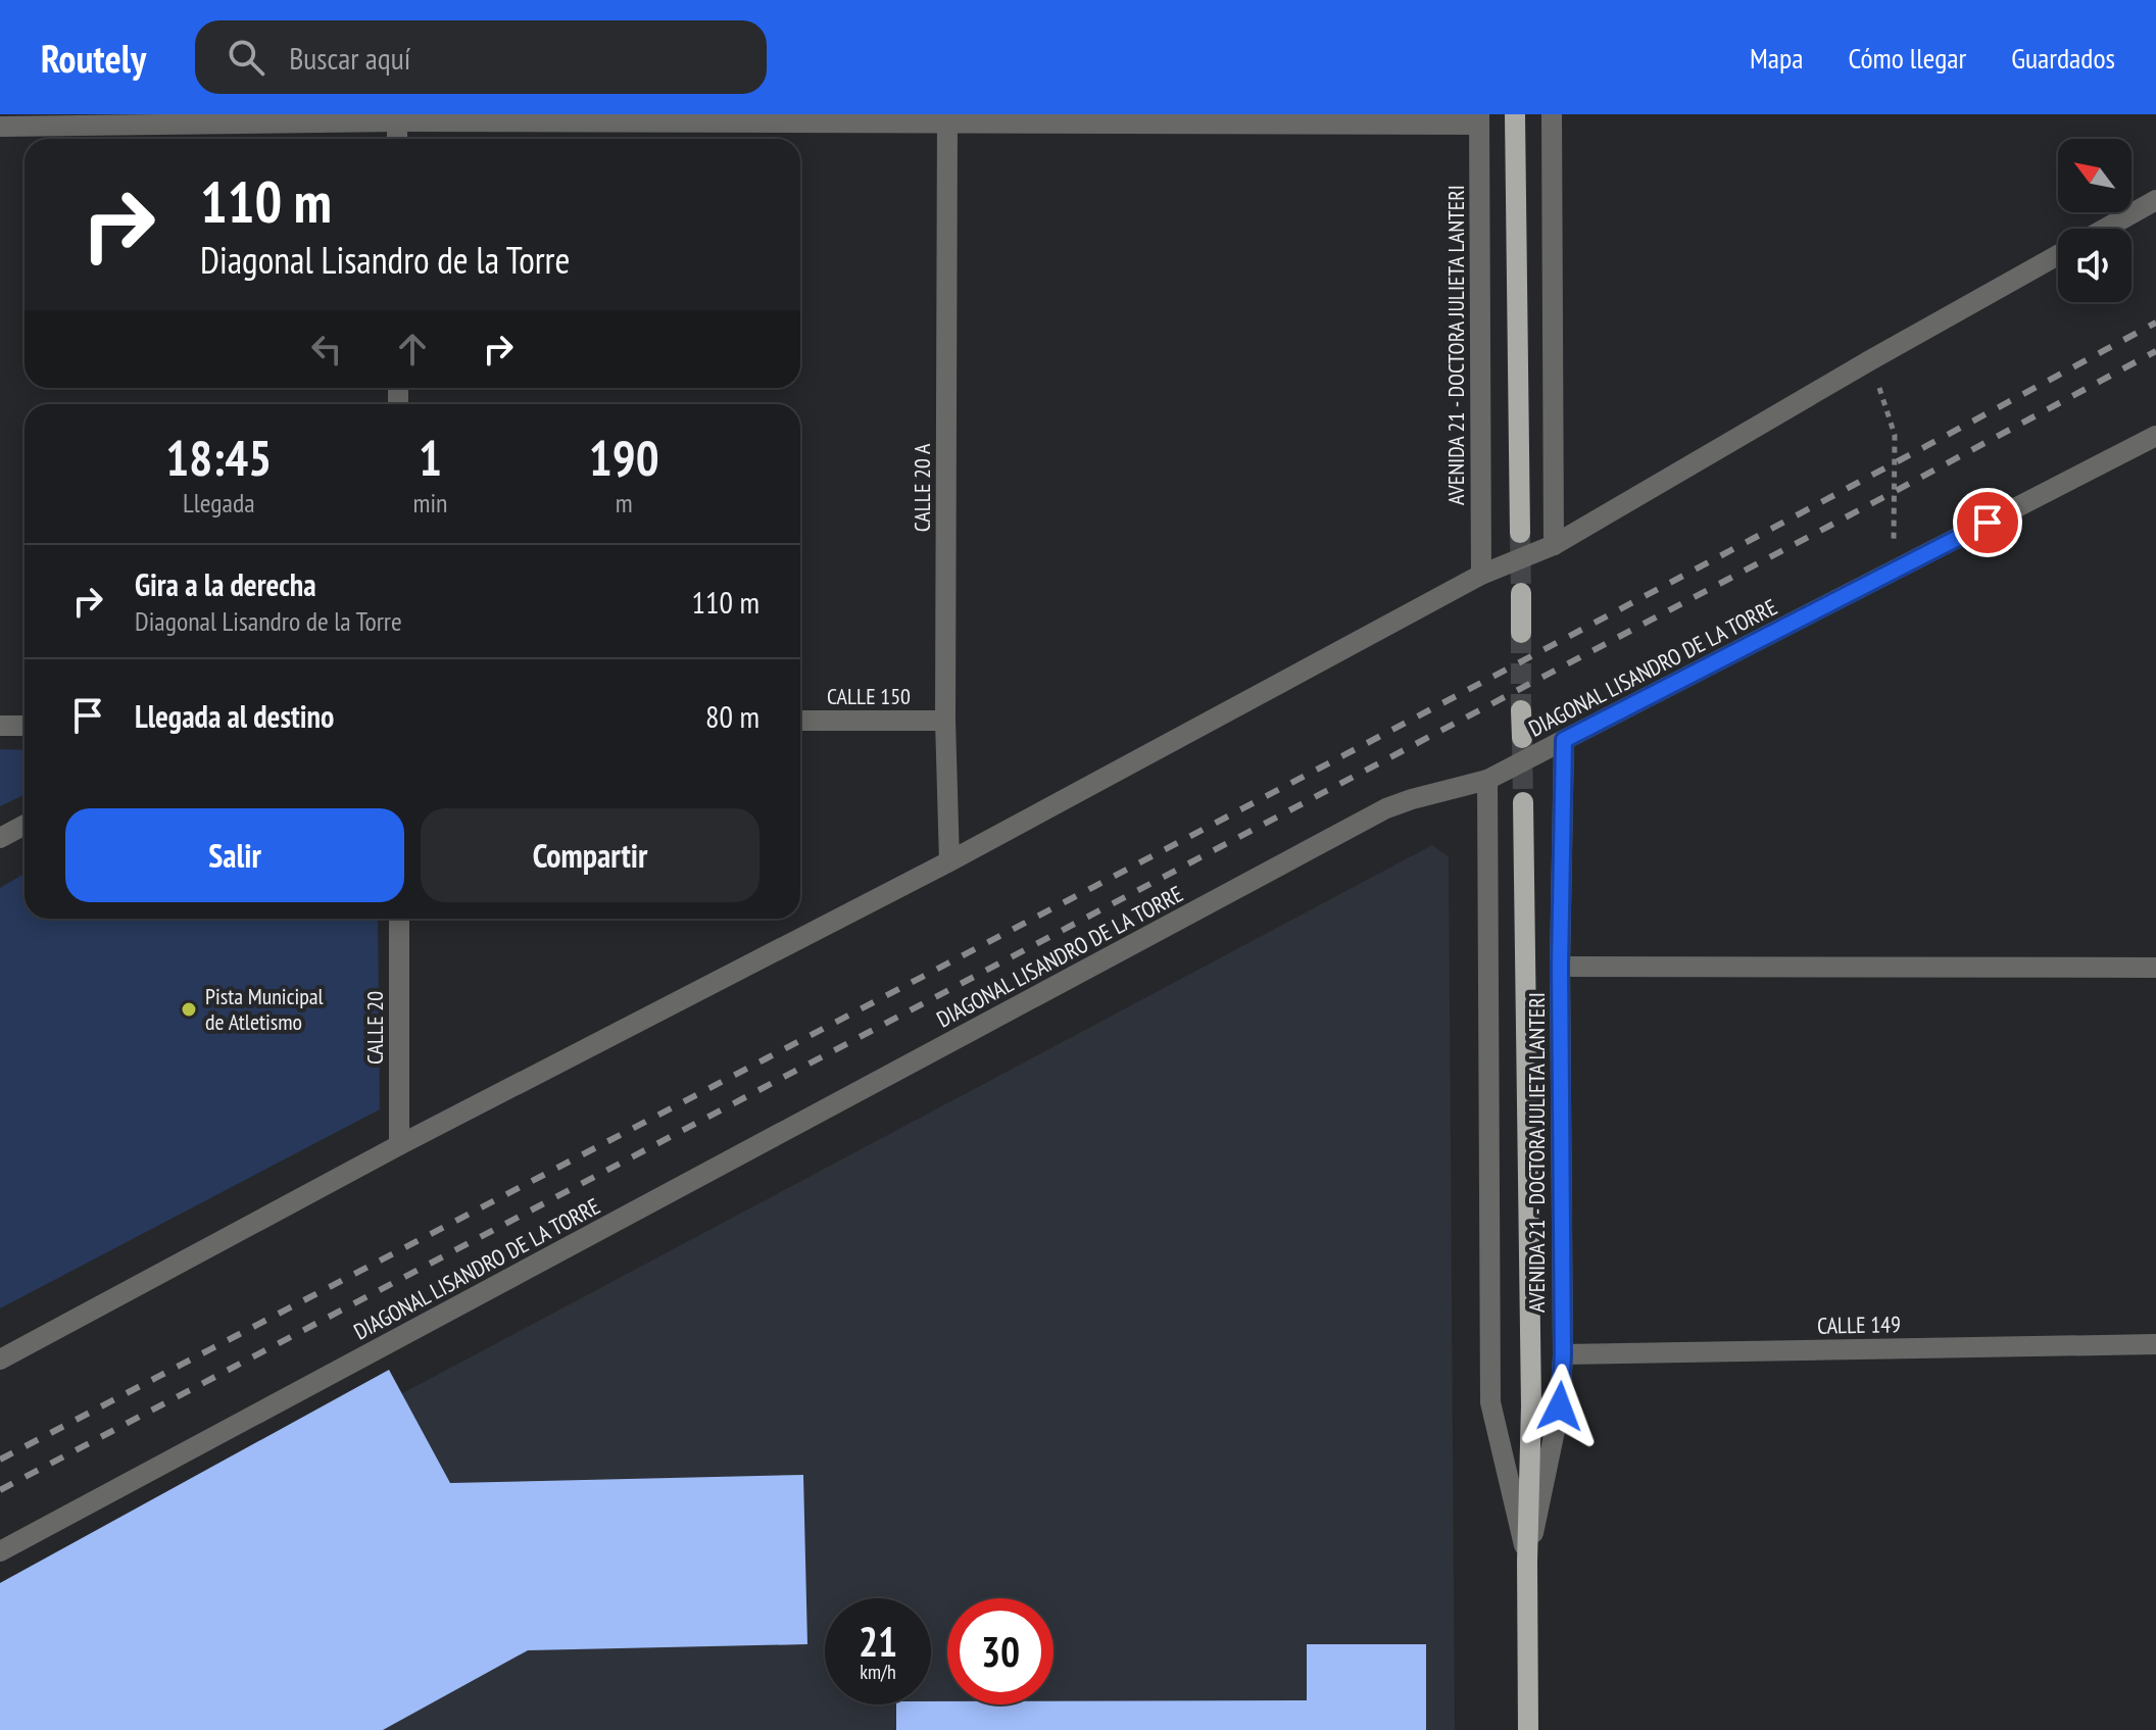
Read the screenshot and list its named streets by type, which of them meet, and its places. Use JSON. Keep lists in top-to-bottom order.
{
  "streets": {
    "main road": ["AVENIDA 21 - DOCTORA JULIETA LANTERI"],
    "street": [
      "CALLE 20 A",
      "DIAGONAL LISANDRO DE LA TORRE",
      "CALLE 150",
      "CALLE 20",
      "CALLE 149"
    ]
  },
  "crossings": [
    ["AVENIDA 21 - DOCTORA JULIETA LANTERI", "DIAGONAL LISANDRO DE LA TORRE"],
    ["AVENIDA 21 - DOCTORA JULIETA LANTERI", "CALLE 149"],
    ["CALLE 20 A", "CALLE 150"]
  ],
  "places": ["Pista Municipal de Atletismo"],
  "north": "top left",
  "page": {
    "header": "Routely",
    "search": "Buscar aquí",
    "nav": ["Mapa", "Cómo llegar", "Guardados"],
    "turn": ["110 m", "Diagonal Lisandro de la Torre"],
    "eta": [
      "18:45",
      "Llegada",
      "1",
      "min",
      "190",
      "m"
    ],
    "list": [
      {
        "name": "Gira a la derecha",
        "note": "Diagonal Lisandro de la Torre",
        "value": "110 m"
      },
      {
        "name": "Llegada al destino",
        "value": "80 m"
      }
    ],
    "buttons": ["Salir", "Compartir"],
    "speed": "21 km/h",
    "limit": "30"
  }
}
